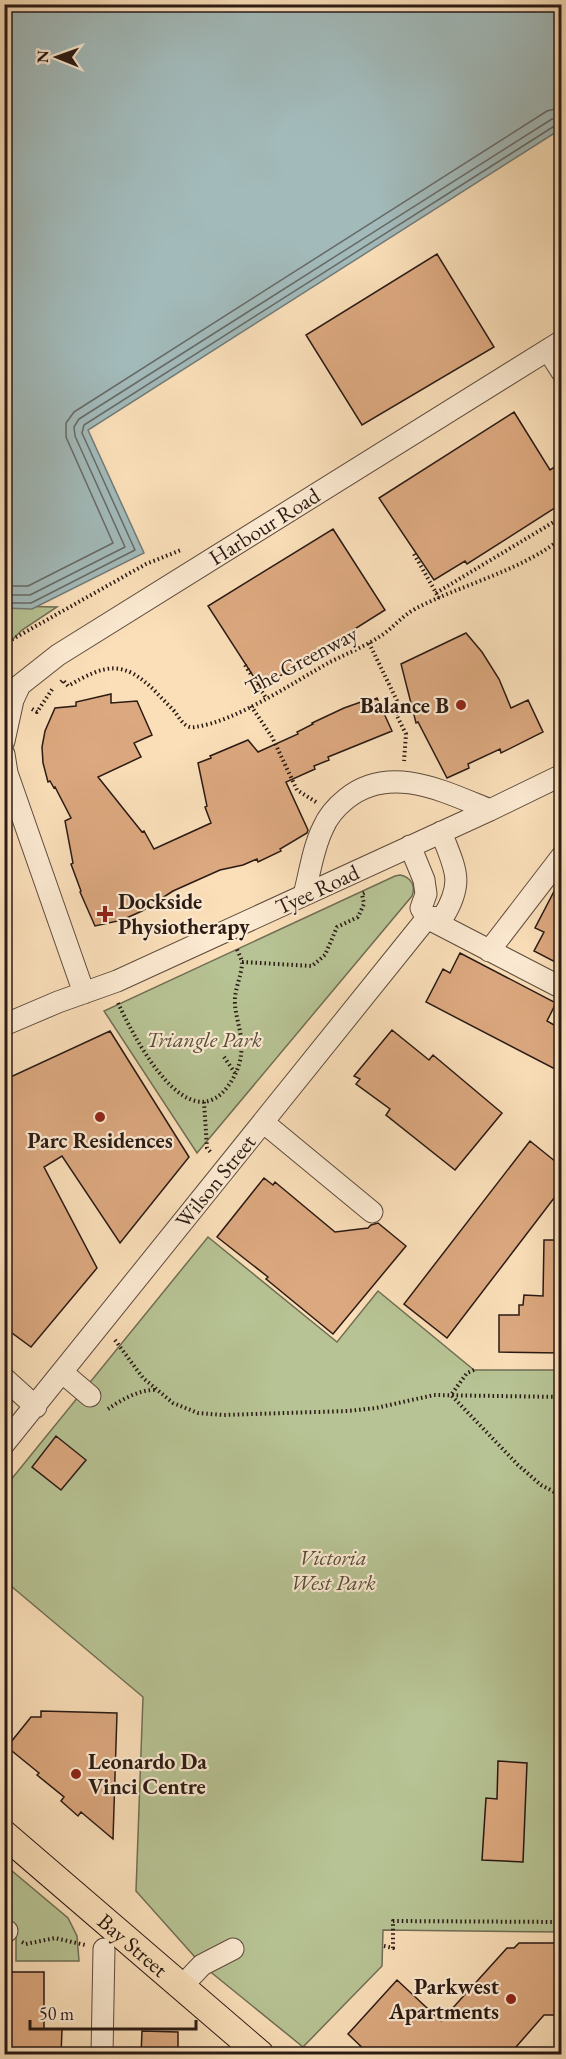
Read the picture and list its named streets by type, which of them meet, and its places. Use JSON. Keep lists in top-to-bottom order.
{
  "streets": {
    "main road": ["Bay Street"],
    "street": ["Harbour Road", "Tyee Road", "Wilson Street"],
    "path": ["The Greenway"]
  },
  "crossings": [
    ["Tyee Road", "Wilson Street"]
  ],
  "parks": ["Triangle Park", "Victoria West Park"],
  "places": {
    "other": [
      "Balance B",
      "Parc Residences",
      "Leonardo Da Vinci Centre",
      "Parkwest Apartments"
    ],
    "health": ["Dockside Physiotherapy"]
  },
  "scale_bar": "50 m",
  "north": "left"
}
